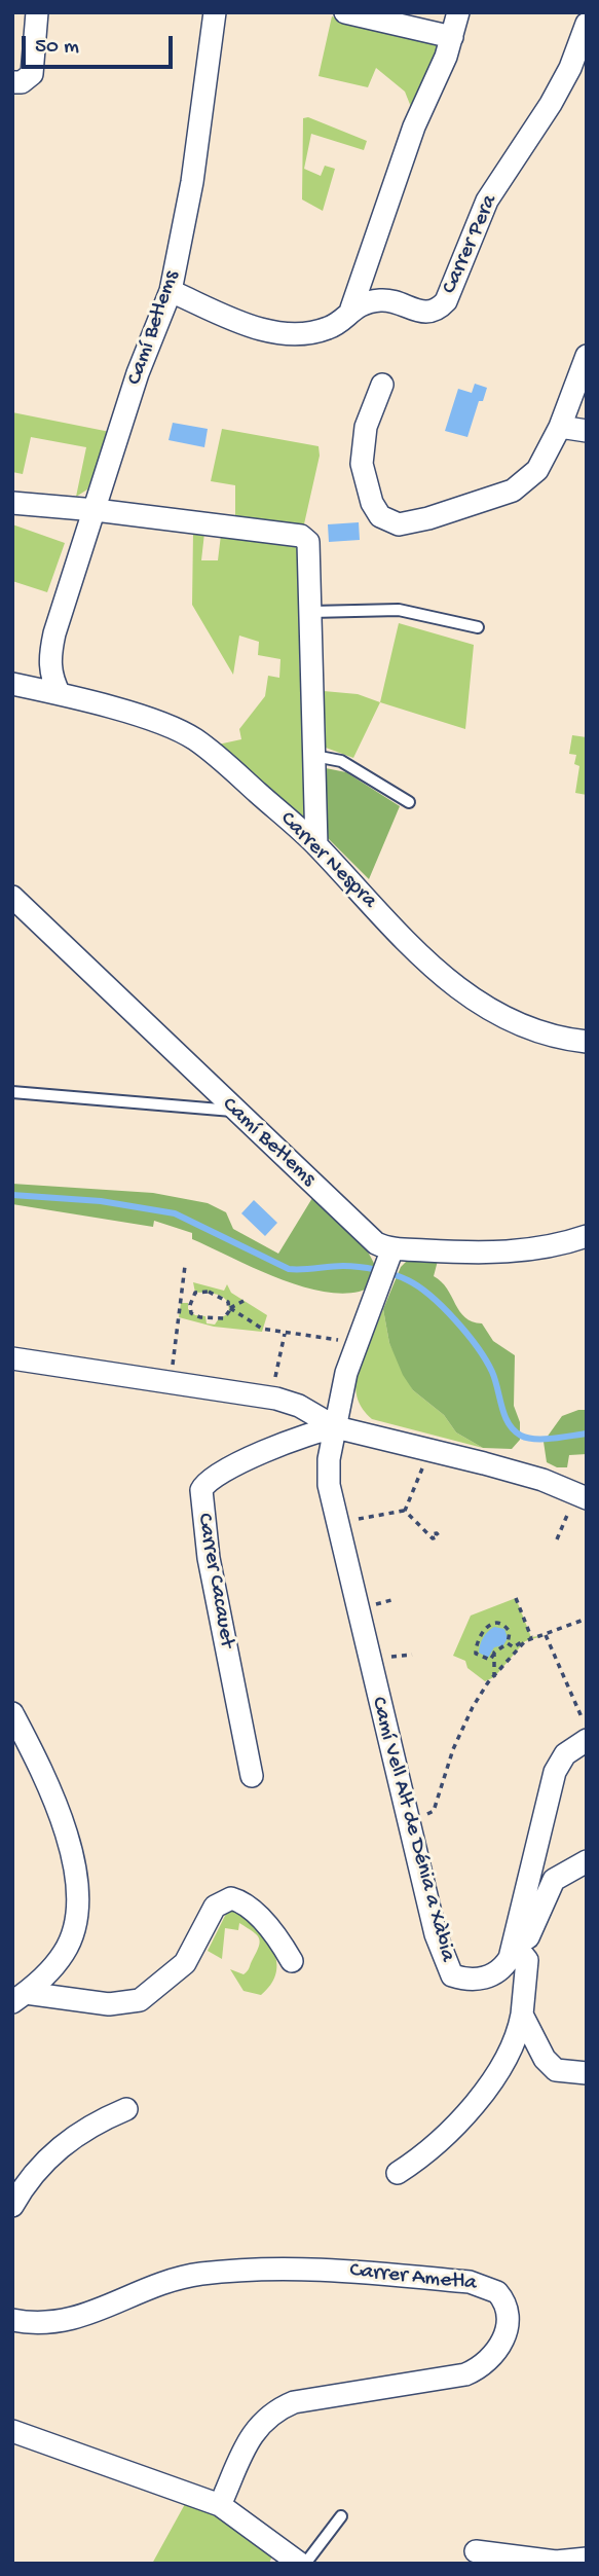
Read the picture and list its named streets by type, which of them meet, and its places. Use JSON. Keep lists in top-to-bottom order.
{
  "streets": {
    "street": [
      "Carrer Pera",
      "Camí Betlems",
      "Carrer Nespra",
      "Carrer Cacauet",
      "Camí Vell Alt de Dénia a Xàbia",
      "Carrer Ametla"
    ]
  },
  "crossings": [
    ["Carrer Pera", "Camí Betlems"],
    ["Camí Betlems", "Carrer Nespra"],
    ["Carrer Cacauet", "Camí Vell Alt de Dénia a Xàbia"]
  ],
  "scale_bar": "50 m"
}
